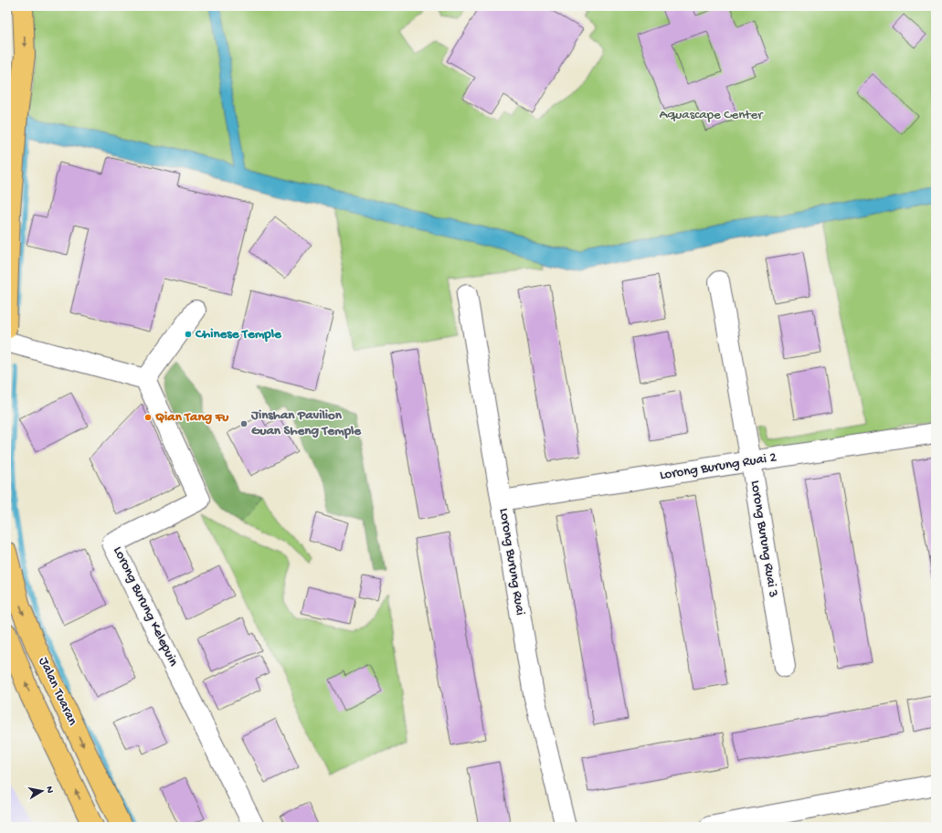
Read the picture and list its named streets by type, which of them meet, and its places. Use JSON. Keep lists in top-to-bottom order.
{
  "streets": {
    "main road": ["Jalan Tuaran"],
    "street": [
      "Lorong Burung Ruai 2",
      "Lorong Burung Ruai 3",
      "Lorong Burung Ruai",
      "Lorong Burung Kelepuin"
    ]
  },
  "crossings": [
    ["Lorong Burung Ruai 2", "Lorong Burung Ruai 3"],
    ["Lorong Burung Ruai 2", "Lorong Burung Ruai"]
  ],
  "parks": ["Aquascape Center"],
  "places": ["Chinese Temple", "Qian Tang Fu", "Jinshan Pavilion Guan Sheng Temple"],
  "north": "right"
}
